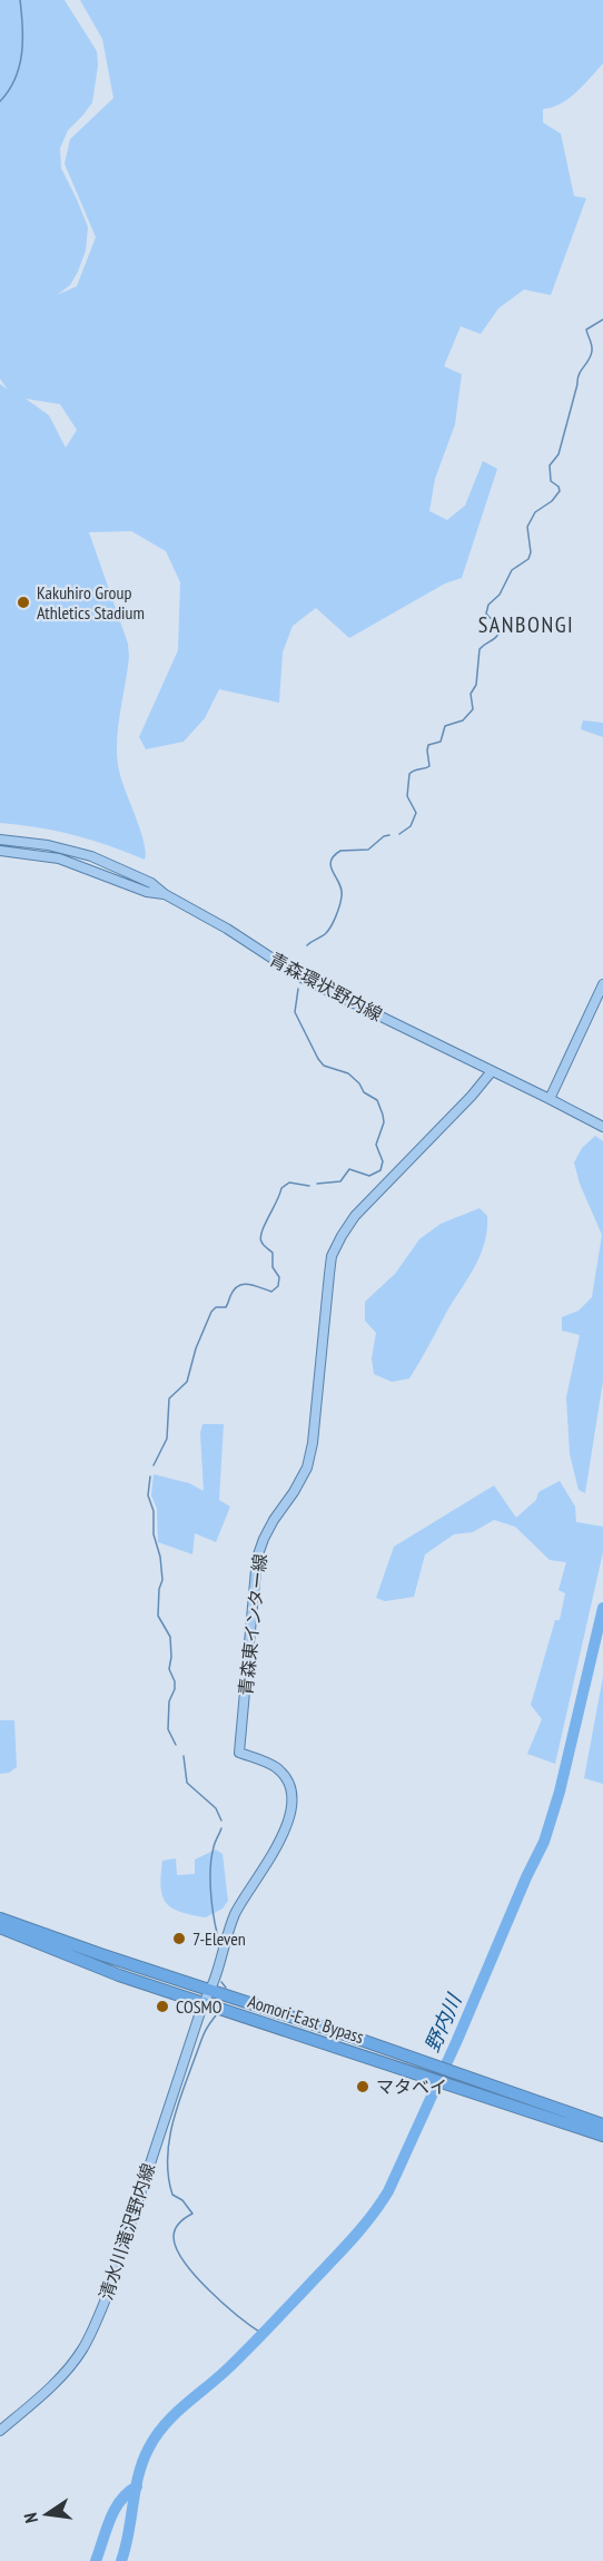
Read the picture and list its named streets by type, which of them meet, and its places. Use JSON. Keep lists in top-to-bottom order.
{
  "streets": {
    "highway": ["Aomori-East Bypass"],
    "main road": ["青森環状野内線", "青森東インター線", "清水川滝沢野内線"]
  },
  "crossings": [
    ["青森環状野内線", "青森東インター線"],
    ["青森東インター線", "Aomori-East Bypass"],
    ["青森東インター線", "清水川滝沢野内線"],
    ["Aomori-East Bypass", "清水川滝沢野内線"]
  ],
  "districts": ["SANBONGI"],
  "water": ["野内川"],
  "places": [
    "Kakuhiro Group Athletics Stadium",
    "7-Eleven",
    "COSMO",
    "マタベイ"
  ],
  "north": "left"
}
